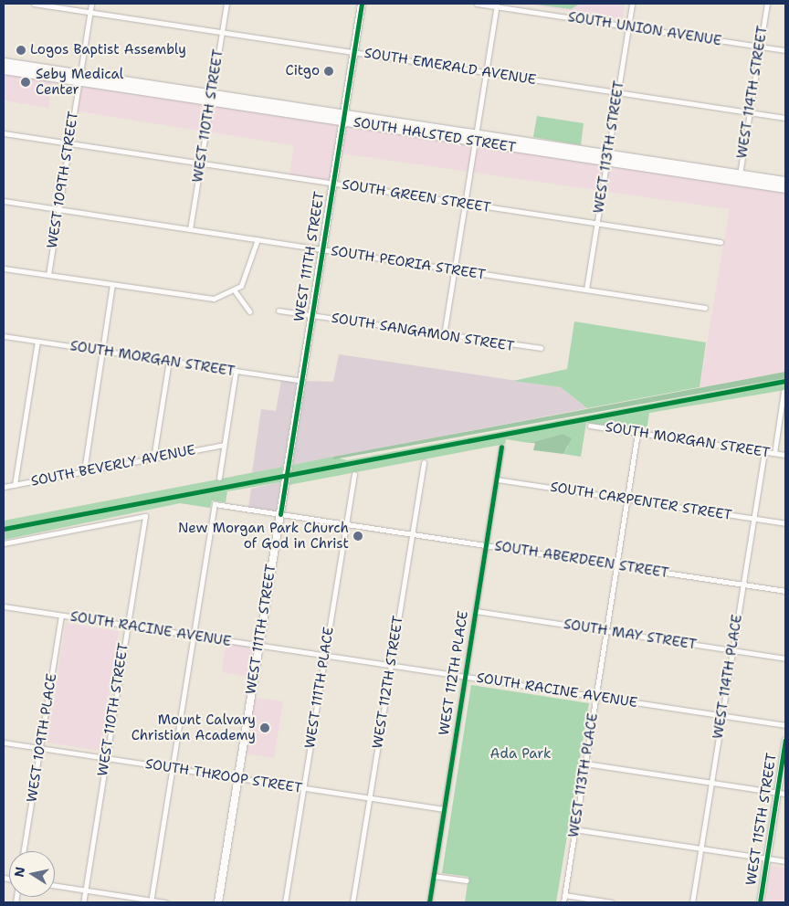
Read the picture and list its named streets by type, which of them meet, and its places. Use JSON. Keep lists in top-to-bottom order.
{
  "streets": {
    "main road": ["SOUTH HALSTED STREET", "WEST 111TH STREET"],
    "street": [
      "SOUTH UNION AVENUE",
      "SOUTH EMERALD AVENUE",
      "WEST 114TH STREET",
      "WEST 110TH STREET",
      "WEST 113TH STREET",
      "WEST 109TH STREET",
      "SOUTH GREEN STREET",
      "SOUTH PEORIA STREET",
      "SOUTH SANGAMON STREET",
      "SOUTH MORGAN STREET",
      "SOUTH BEVERLY AVENUE",
      "SOUTH CARPENTER STREET",
      "SOUTH ABERDEEN STREET",
      "SOUTH RACINE AVENUE",
      "SOUTH MAY STREET",
      "WEST 112TH PLACE",
      "WEST 114TH PLACE",
      "WEST 112TH STREET",
      "WEST 111TH PLACE",
      "WEST 109TH PLACE",
      "WEST 113TH PLACE",
      "SOUTH THROOP STREET",
      "WEST 115TH STREET"
    ]
  },
  "crossings": [
    ["SOUTH UNION AVENUE", "WEST 114TH STREET"],
    ["SOUTH UNION AVENUE", "WEST 113TH STREET"],
    ["SOUTH EMERALD AVENUE", "WEST 114TH STREET"],
    ["SOUTH EMERALD AVENUE", "WEST 110TH STREET"],
    ["SOUTH EMERALD AVENUE", "WEST 113TH STREET"],
    ["SOUTH EMERALD AVENUE", "WEST 109TH STREET"],
    ["SOUTH EMERALD AVENUE", "WEST 111TH STREET"],
    ["WEST 114TH STREET", "SOUTH HALSTED STREET"],
    ["WEST 110TH STREET", "SOUTH HALSTED STREET"],
    ["WEST 110TH STREET", "SOUTH GREEN STREET"],
    ["WEST 110TH STREET", "SOUTH PEORIA STREET"],
    ["WEST 110TH STREET", "SOUTH RACINE AVENUE"],
    ["WEST 110TH STREET", "SOUTH THROOP STREET"],
    ["SOUTH HALSTED STREET", "WEST 113TH STREET"],
    ["SOUTH HALSTED STREET", "WEST 109TH STREET"],
    ["SOUTH HALSTED STREET", "WEST 111TH STREET"],
    ["WEST 113TH STREET", "SOUTH GREEN STREET"],
    ["WEST 113TH STREET", "SOUTH PEORIA STREET"],
    ["WEST 109TH STREET", "SOUTH GREEN STREET"],
    ["WEST 109TH STREET", "SOUTH PEORIA STREET"],
    ["SOUTH GREEN STREET", "WEST 111TH STREET"],
    ["WEST 111TH STREET", "SOUTH PEORIA STREET"],
    ["WEST 111TH STREET", "SOUTH SANGAMON STREET"],
    ["WEST 111TH STREET", "SOUTH MORGAN STREET"],
    ["WEST 111TH STREET", "SOUTH ABERDEEN STREET"],
    ["WEST 111TH STREET", "SOUTH RACINE AVENUE"],
    ["WEST 111TH STREET", "SOUTH THROOP STREET"],
    ["SOUTH MORGAN STREET", "WEST 114TH PLACE"],
    ["SOUTH MORGAN STREET", "WEST 113TH PLACE"],
    ["SOUTH CARPENTER STREET", "WEST 112TH PLACE"],
    ["SOUTH CARPENTER STREET", "WEST 114TH PLACE"],
    ["SOUTH CARPENTER STREET", "WEST 113TH PLACE"],
    ["SOUTH ABERDEEN STREET", "SOUTH RACINE AVENUE"],
    ["SOUTH ABERDEEN STREET", "WEST 112TH PLACE"],
    ["SOUTH ABERDEEN STREET", "WEST 114TH PLACE"],
    ["SOUTH ABERDEEN STREET", "WEST 112TH STREET"],
    ["SOUTH ABERDEEN STREET", "WEST 111TH PLACE"],
    ["SOUTH ABERDEEN STREET", "WEST 113TH PLACE"],
    ["SOUTH RACINE AVENUE", "WEST 112TH PLACE"],
    ["SOUTH RACINE AVENUE", "WEST 114TH PLACE"],
    ["SOUTH RACINE AVENUE", "WEST 112TH STREET"],
    ["SOUTH RACINE AVENUE", "WEST 111TH PLACE"],
    ["SOUTH RACINE AVENUE", "WEST 109TH PLACE"],
    ["SOUTH RACINE AVENUE", "WEST 113TH PLACE"],
    ["SOUTH MAY STREET", "WEST 112TH PLACE"],
    ["SOUTH MAY STREET", "WEST 114TH PLACE"],
    ["SOUTH MAY STREET", "WEST 113TH PLACE"],
    ["WEST 112TH PLACE", "SOUTH THROOP STREET"],
    ["WEST 112TH STREET", "SOUTH THROOP STREET"],
    ["WEST 111TH PLACE", "SOUTH THROOP STREET"],
    ["WEST 109TH PLACE", "SOUTH THROOP STREET"]
  ],
  "parks": ["Ada Park"],
  "places": [
    "Logos Baptist Assembly",
    "Citgo",
    "Seby Medical Center",
    "New Morgan Park Church of God in Christ",
    "Mount Calvary Christian Academy"
  ],
  "north": "left"
}
